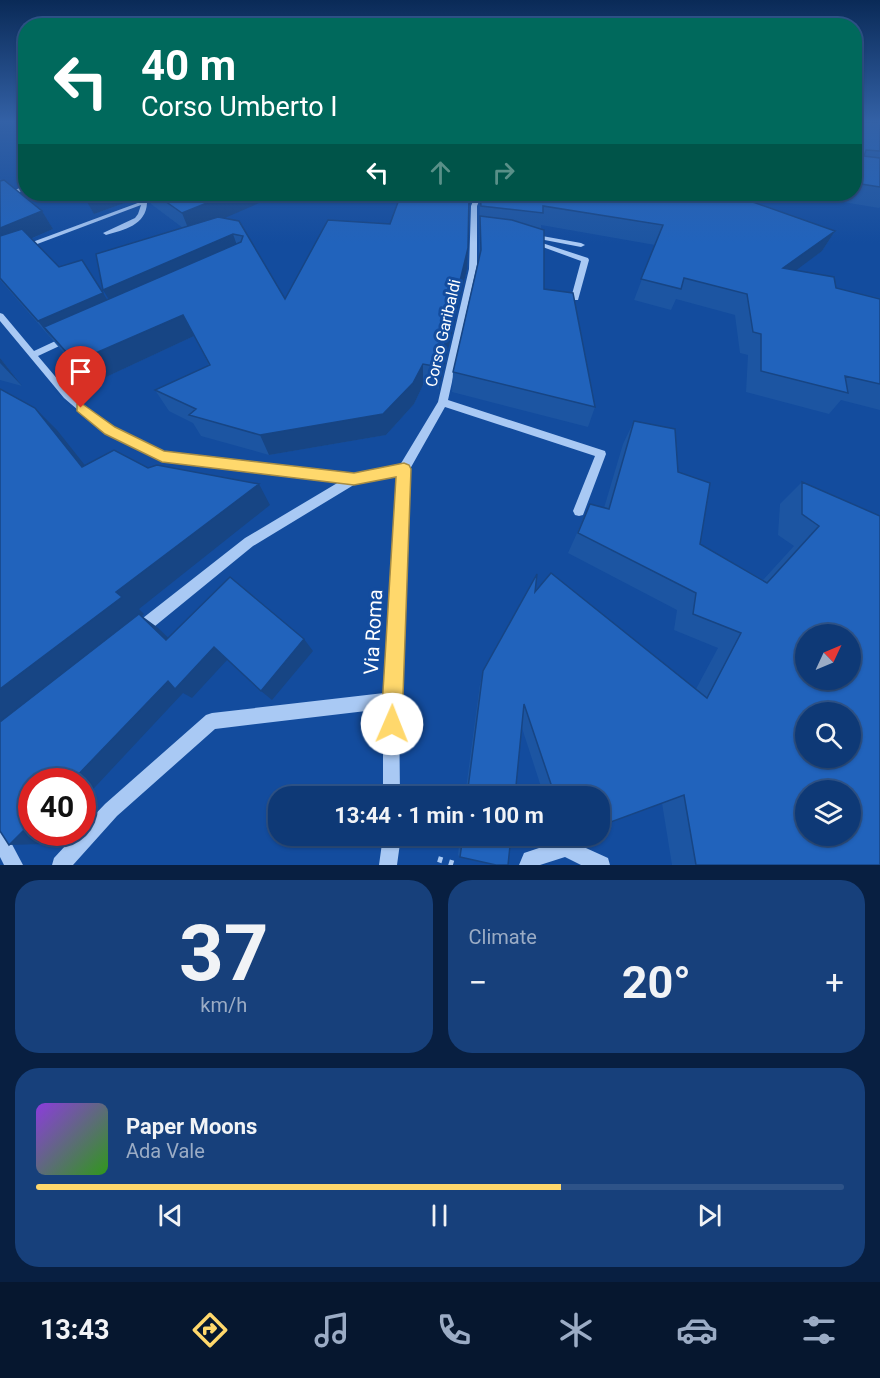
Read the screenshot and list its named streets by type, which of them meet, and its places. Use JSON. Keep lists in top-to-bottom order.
{
  "streets": {
    "street": ["Corso Garibaldi", "Via Roma"]
  },
  "crossings": [
    ["Corso Garibaldi", "Via Roma"]
  ],
  "north": "top right",
  "page": {
    "turn": ["40 m", "Corso Umberto I"],
    "limit": "40",
    "trip": "13:44 · 1 min · 100 m",
    "tile": [
      ["37", "km/h"],
      "Climate"
    ],
    "heat": ["−", "20°", "+"],
    "song": ["Paper Moons", "Ada Vale"],
    "tabs": "13:43"
  }
}
